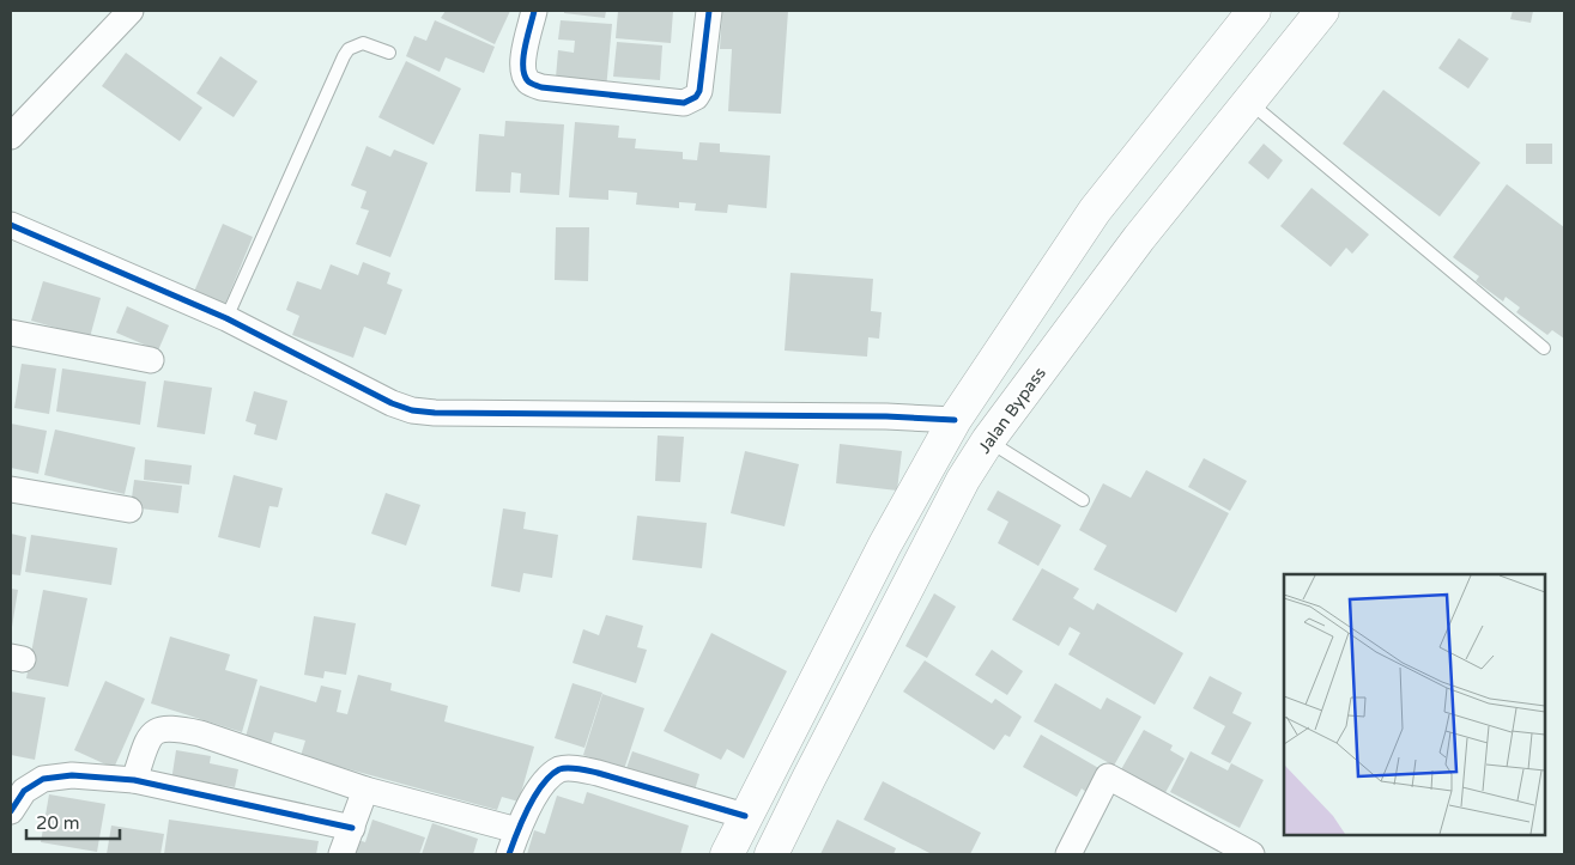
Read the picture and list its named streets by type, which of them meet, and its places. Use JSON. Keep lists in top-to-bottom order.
{
  "streets": {
    "highway": ["Jalan Bypass"]
  },
  "scale_bar": "20 m"
}
